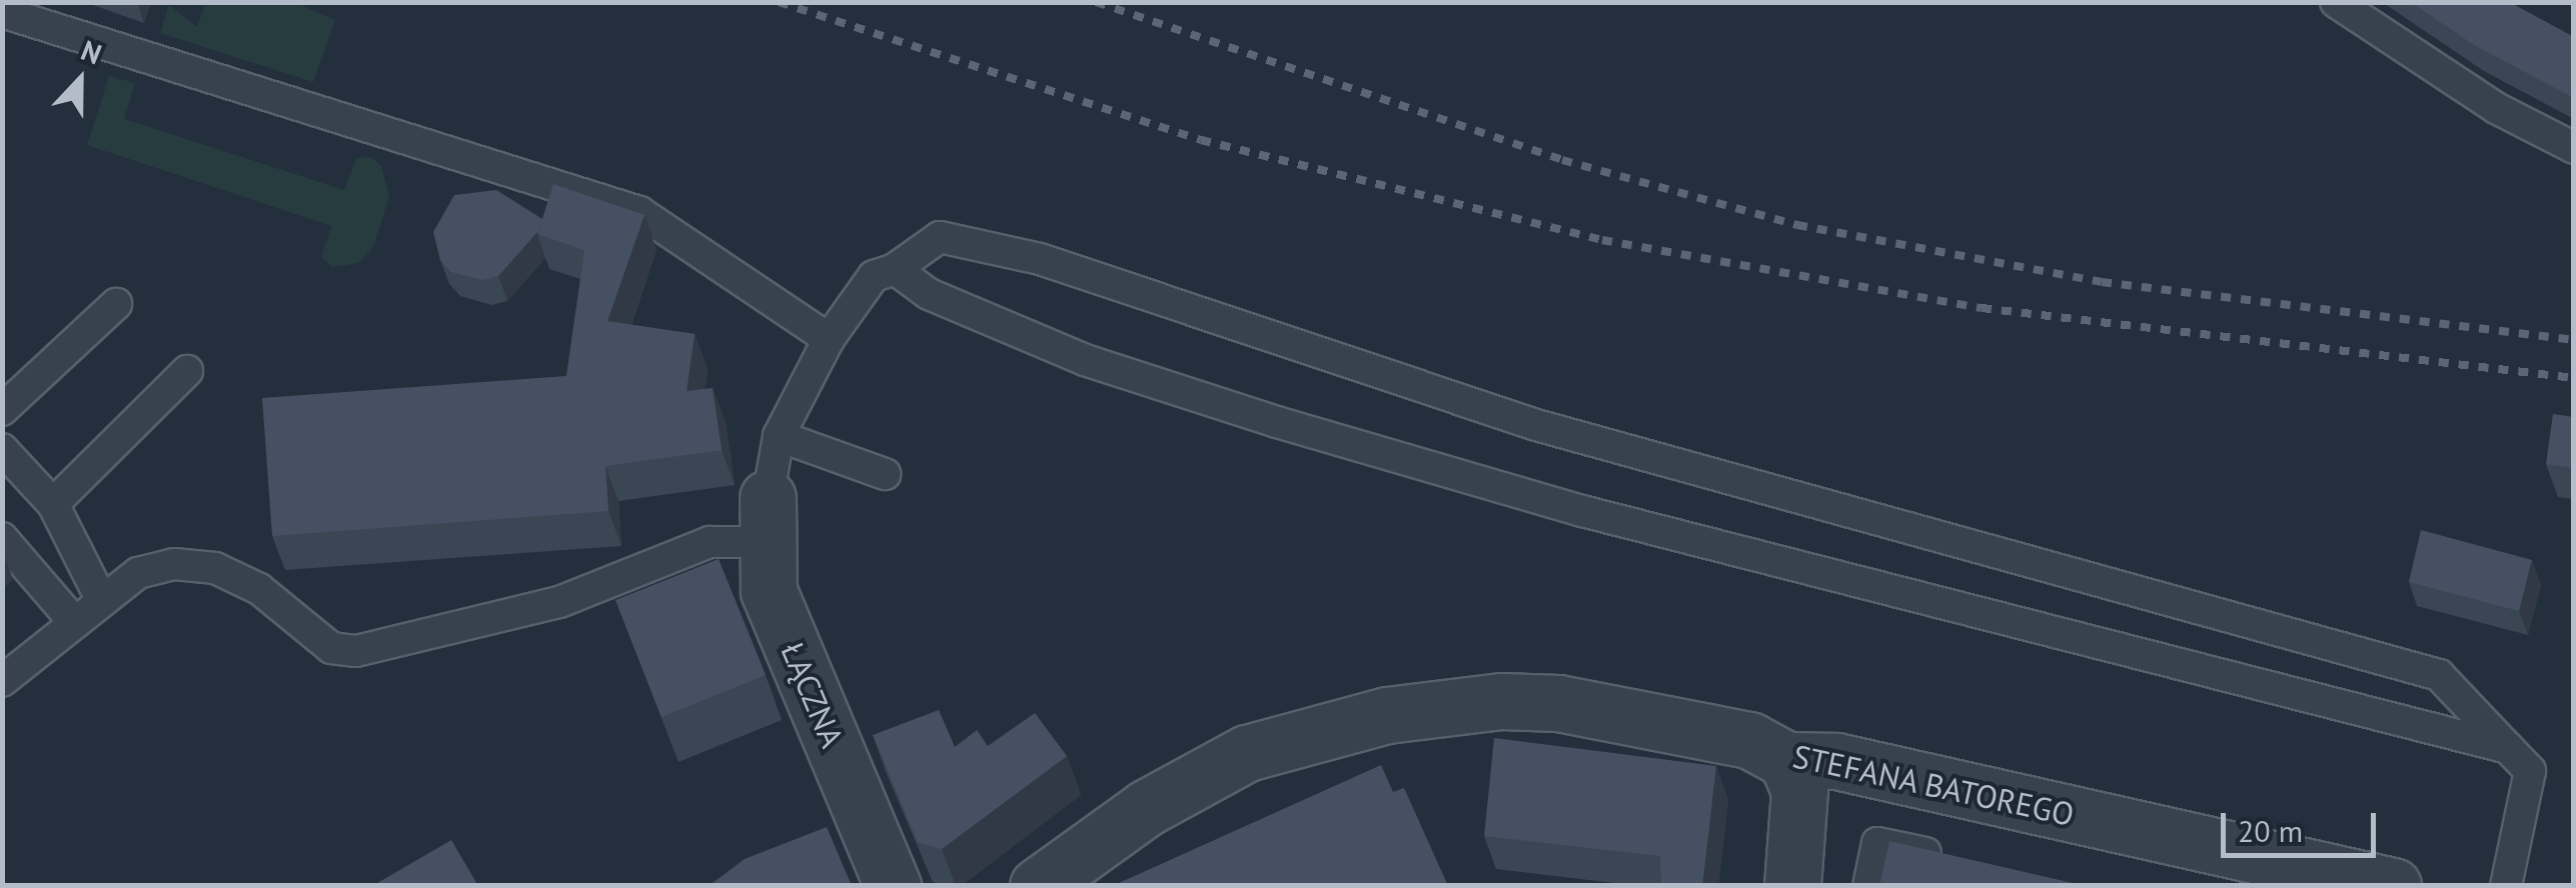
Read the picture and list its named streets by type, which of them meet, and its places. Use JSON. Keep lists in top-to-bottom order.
{
  "streets": {
    "street": ["ŁĄCZNA", "STEFANA BATOREGO"]
  },
  "scale_bar": "20 m",
  "north": "top"
}
